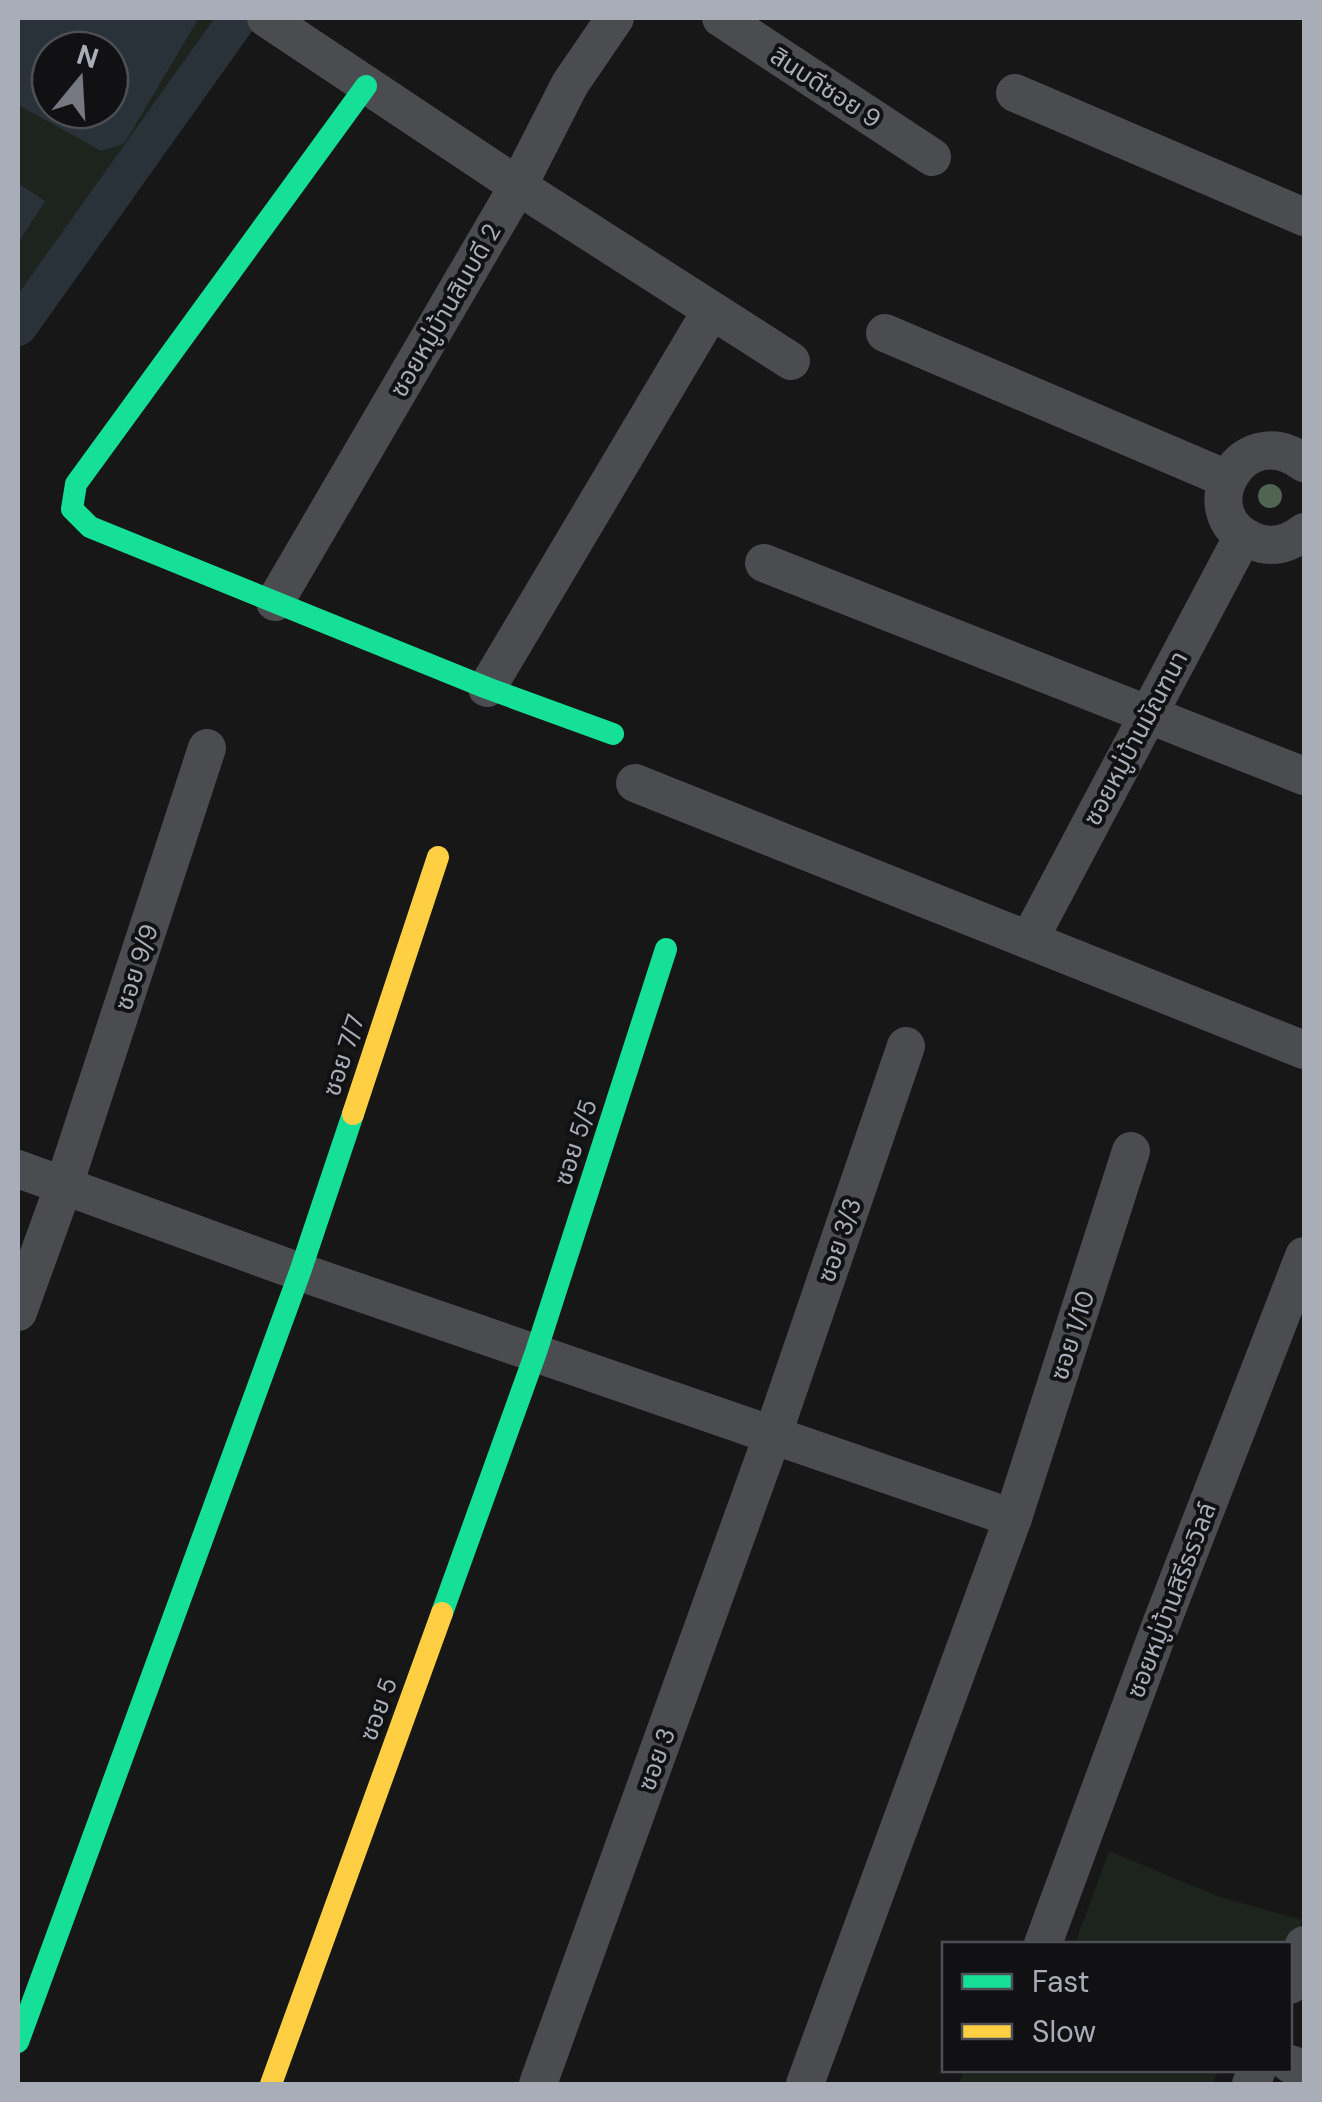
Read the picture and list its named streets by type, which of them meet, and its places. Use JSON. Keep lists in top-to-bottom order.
{
  "streets": {
    "street": [
      "สินบดีซอย 9",
      "ซอยหมู่บ้านสินบดี 2",
      "ซอยหมู่บ้านมัณฑนา",
      "ซอย 9/9",
      "ซอย 7/7",
      "ซอย 5/5",
      "ซอย 3/3",
      "ซอย 1/10",
      "ซอยหมู่บ้านสิรีธรวิลล์",
      "ซอย 5",
      "ซอย 3"
    ]
  },
  "crossings": [
    ["ซอย 5/5", "ซอย 5"],
    ["ซอย 3/3", "ซอย 3"]
  ],
  "legend": ["Fast", "Slow"],
  "north": "top"
}
